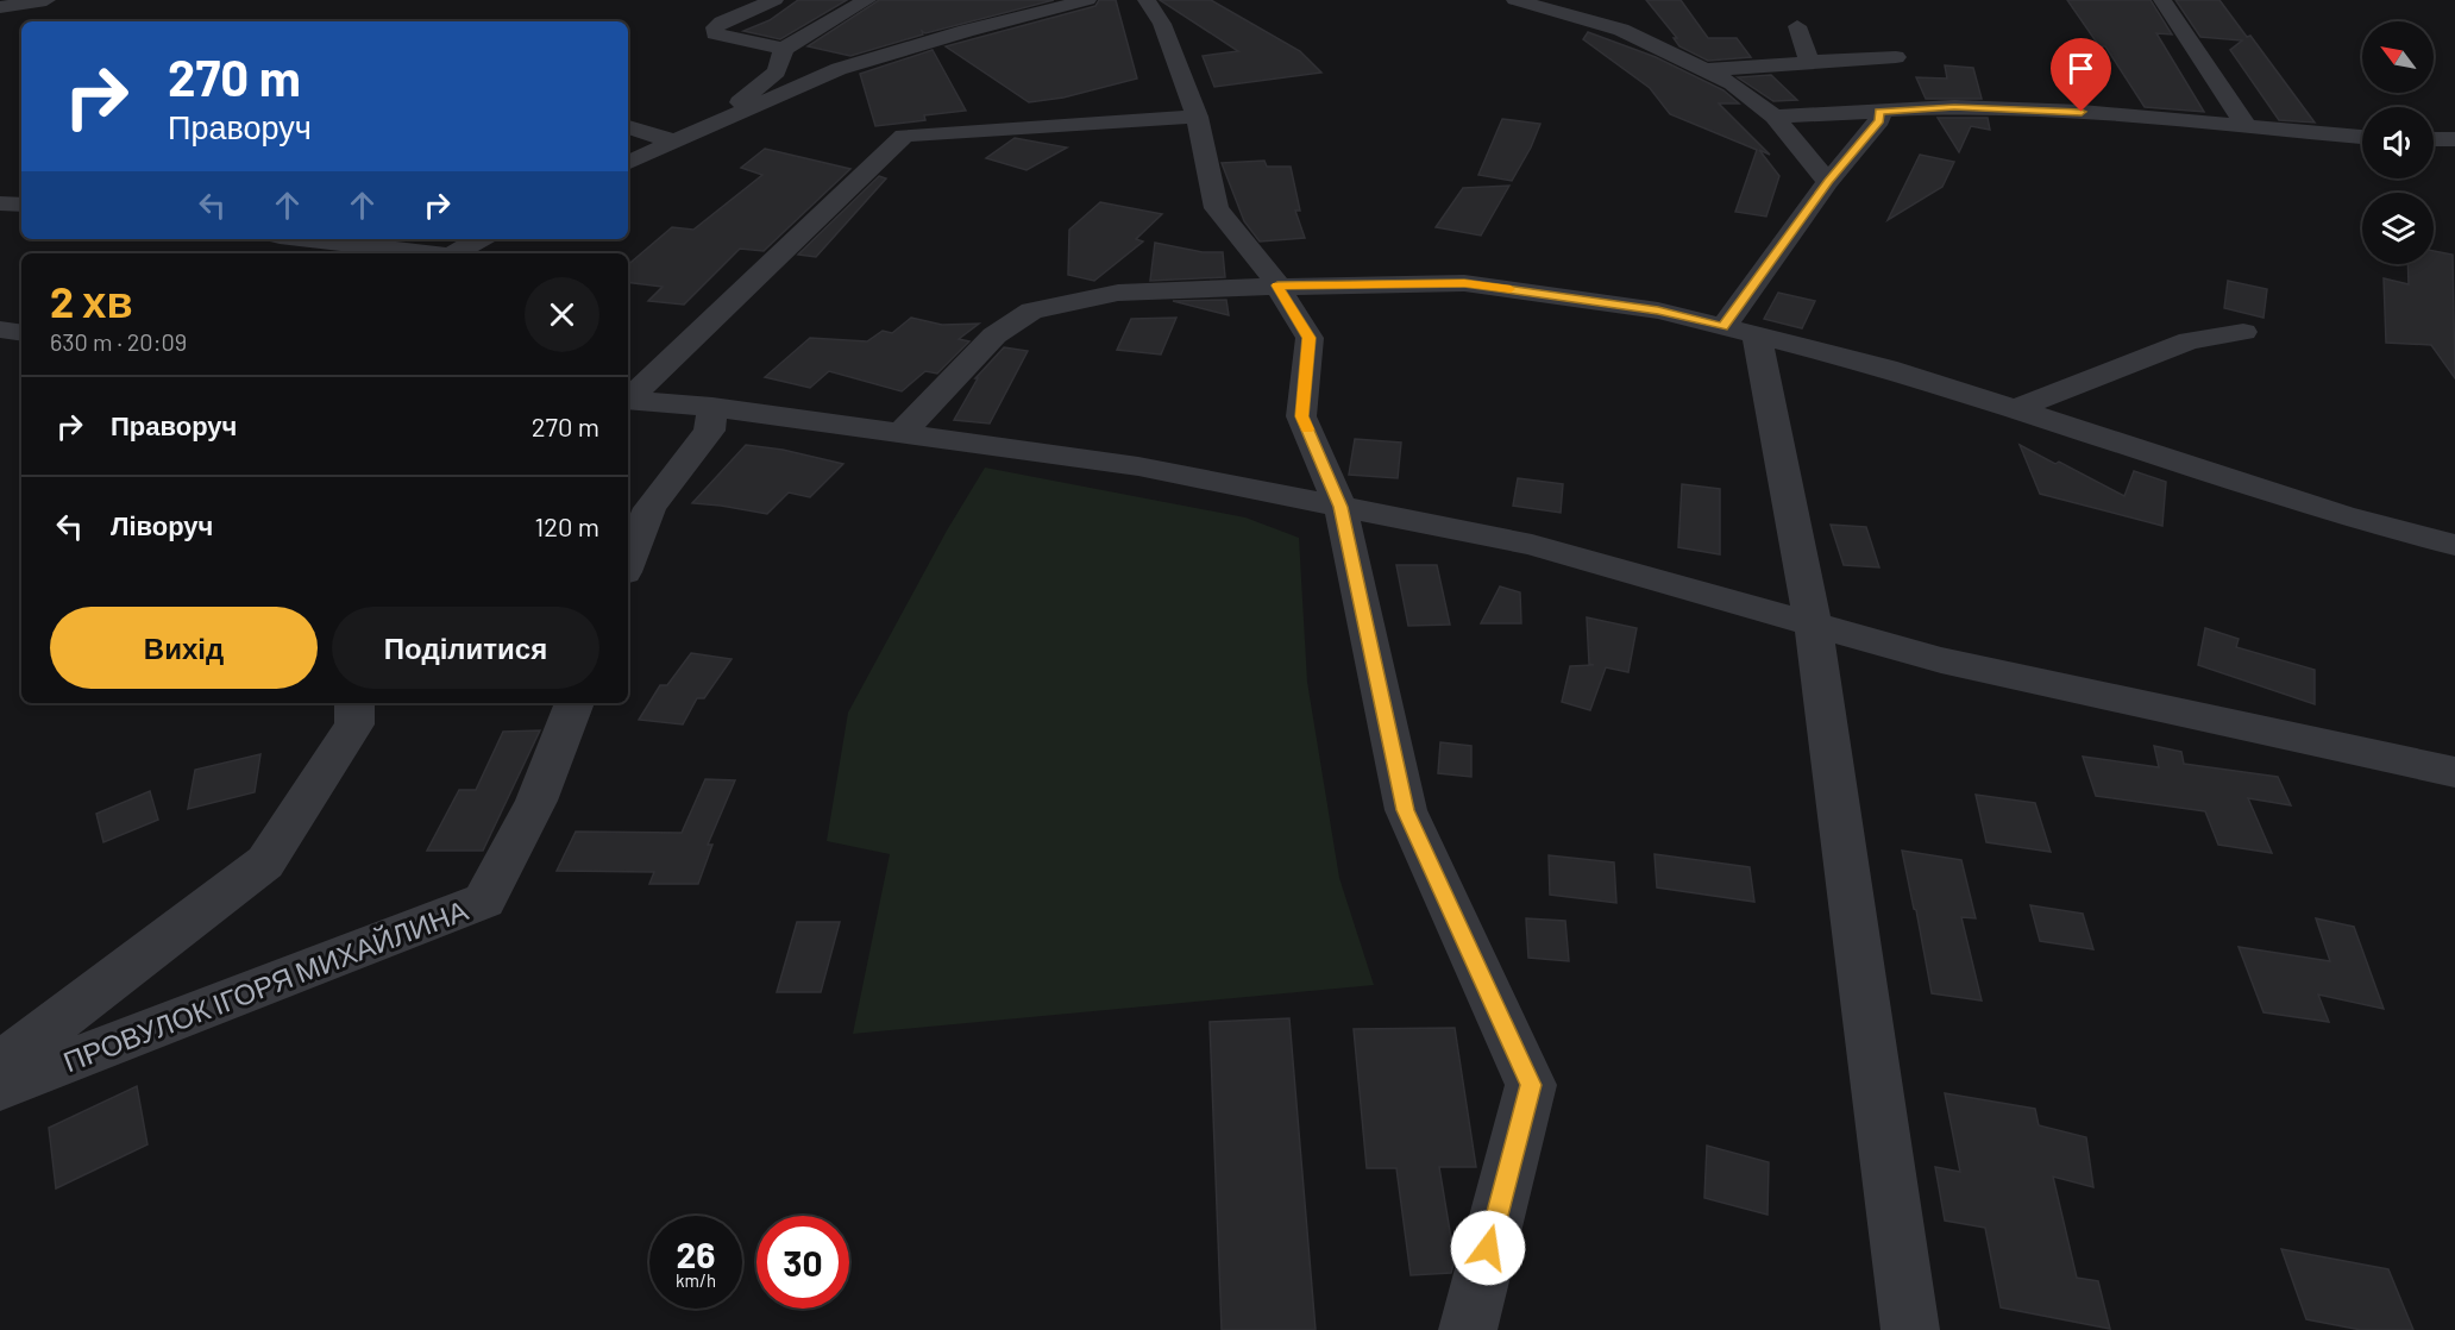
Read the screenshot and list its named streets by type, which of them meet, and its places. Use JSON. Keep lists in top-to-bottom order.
{
  "streets": {
    "street": ["ПРОВУЛОК ІГОРЯ МИХАЙЛИНА"]
  },
  "north": "top left",
  "page": {
    "turn": ["270 m", "Праворуч"],
    "heading": ["2 хв", "630 m · 20:09"],
    "list": [
      {
        "name": "Праворуч",
        "value": "270 m"
      },
      {
        "name": "Ліворуч",
        "value": "120 m"
      }
    ],
    "buttons": ["Вихід", "Поділитися"],
    "speed": "26 km/h",
    "limit": "30"
  }
}
